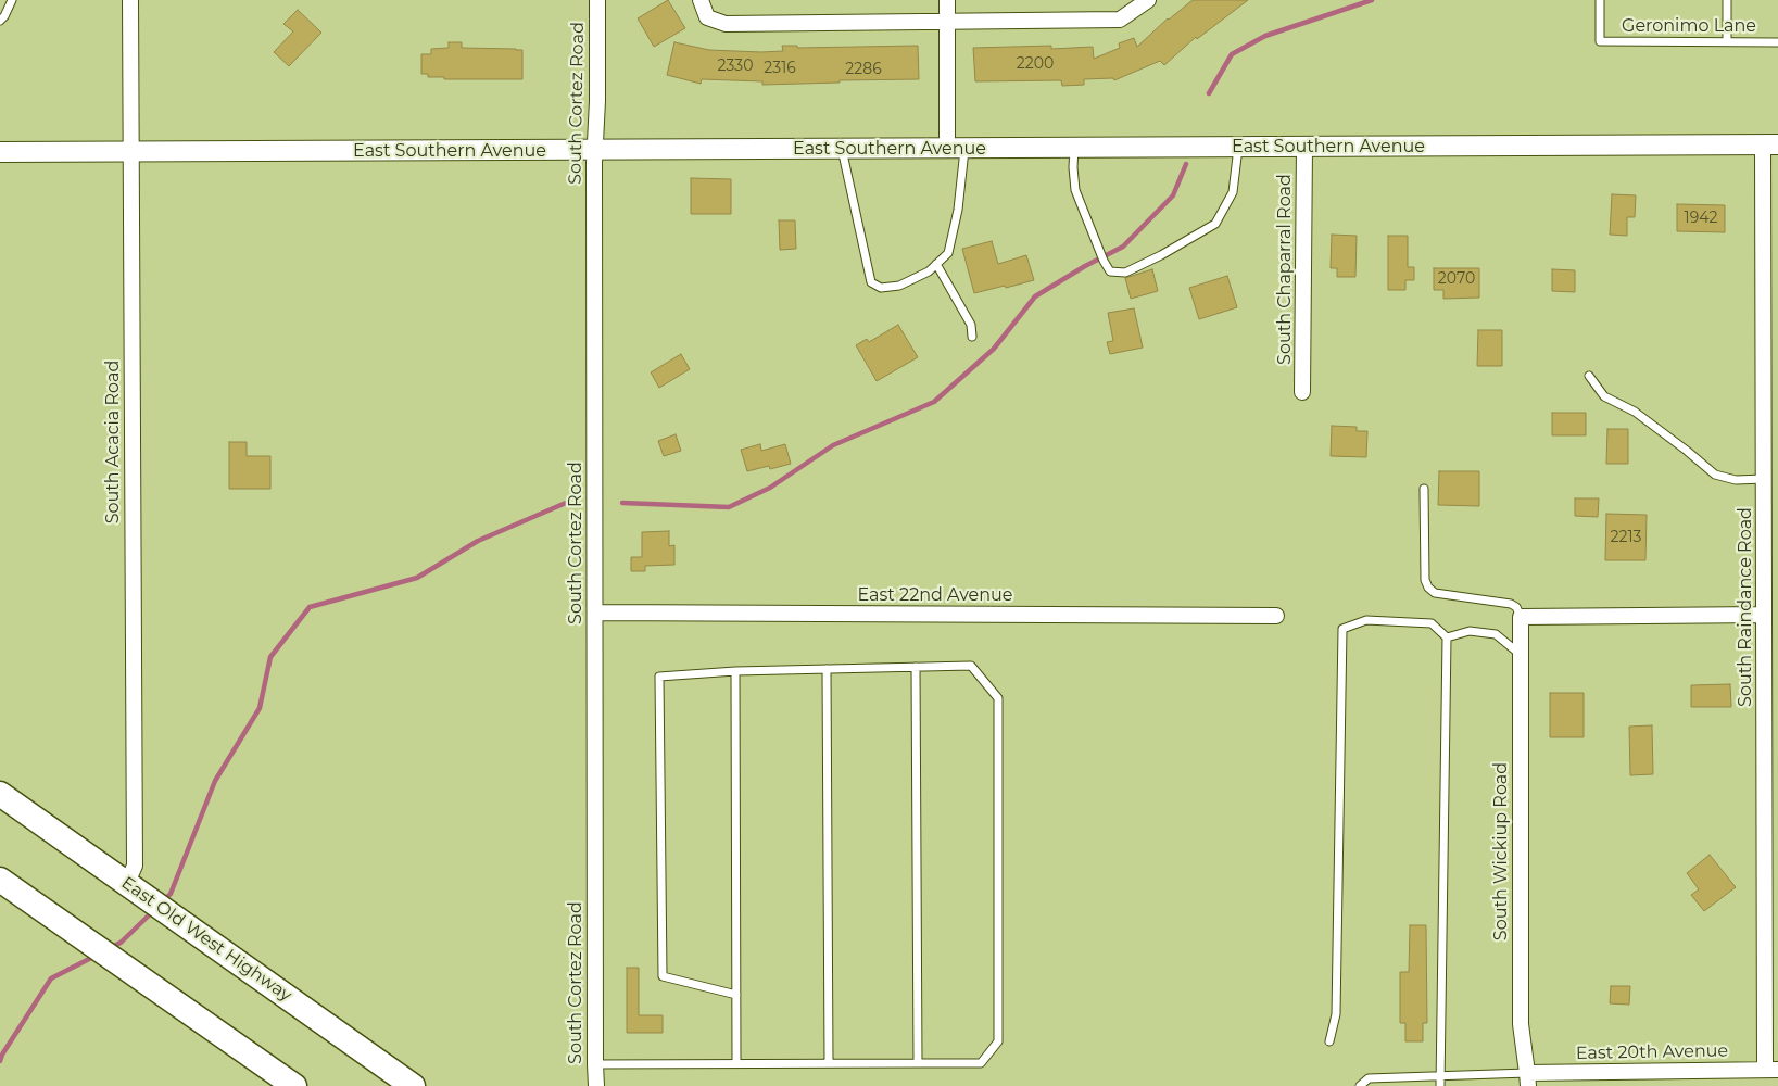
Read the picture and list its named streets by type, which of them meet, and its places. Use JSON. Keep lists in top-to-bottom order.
{
  "streets": {
    "main road": ["East Old West Highway"],
    "street": [
      "South Cortez Road",
      "East Southern Avenue",
      "South Chaparral Road",
      "South Acacia Road",
      "East 22nd Avenue",
      "South Raindance Road",
      "South Wickiup Road",
      "East 20th Avenue"
    ],
    "lane": ["Geronimo Lane"]
  },
  "crossings": [
    ["South Cortez Road", "East Southern Avenue"],
    ["South Cortez Road", "East 22nd Avenue"],
    ["East Southern Avenue", "South Chaparral Road"],
    ["East Southern Avenue", "South Acacia Road"],
    ["East Southern Avenue", "South Raindance Road"],
    ["South Acacia Road", "East Old West Highway"],
    ["South Raindance Road", "East 20th Avenue"],
    ["South Wickiup Road", "East 20th Avenue"]
  ],
  "house_numbers": [
    "2200",
    "2330",
    "2316",
    "2286",
    "1942",
    "2070",
    "2213"
  ]
}
